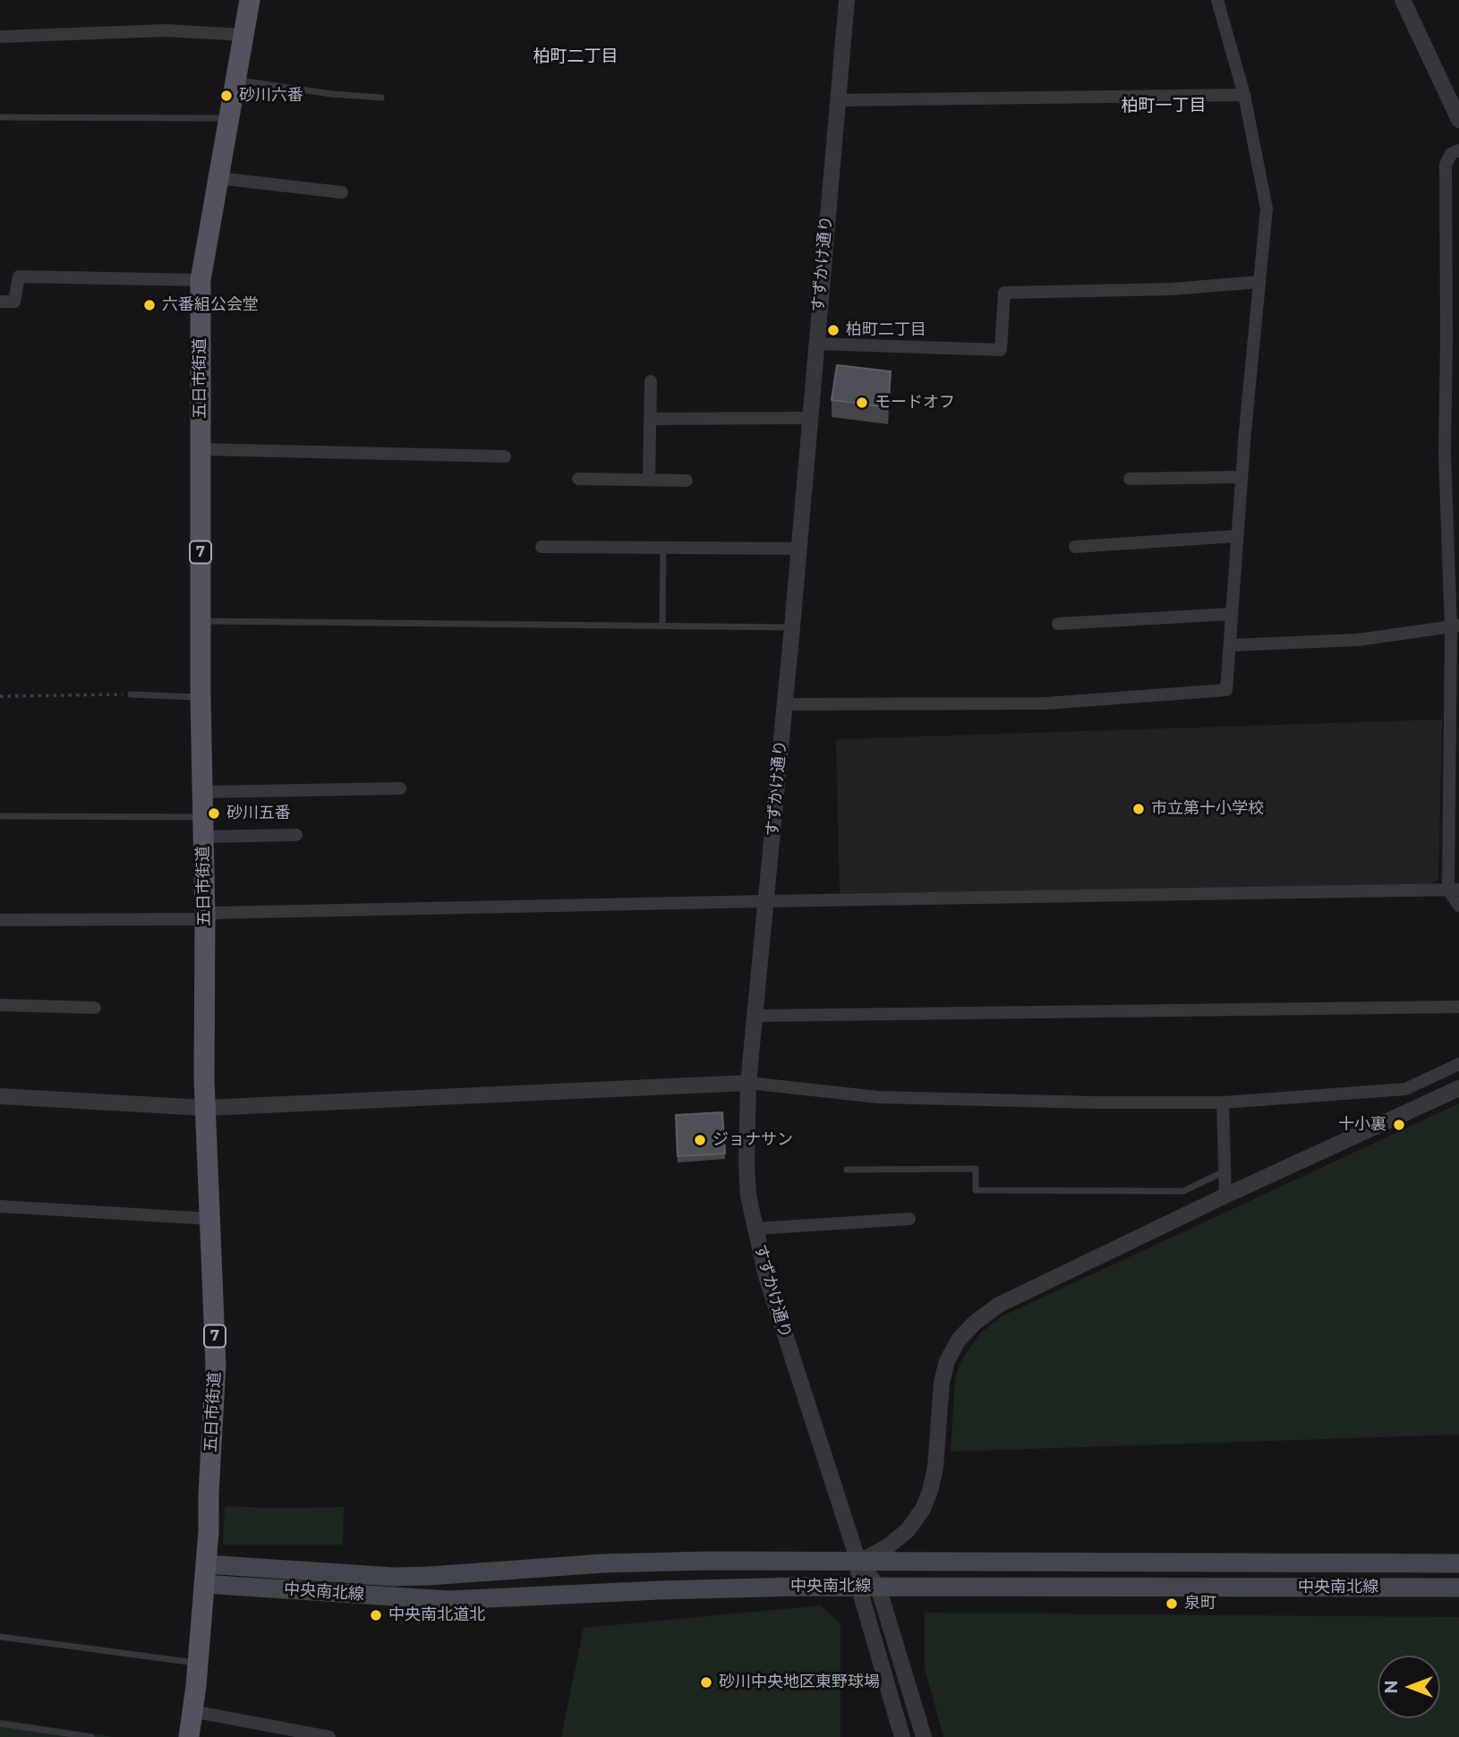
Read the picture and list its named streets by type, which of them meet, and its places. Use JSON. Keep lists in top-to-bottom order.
{
  "streets": {
    "main road": ["五日市街道", "7", "中央南北線"],
    "street": ["すずかけ通り"]
  },
  "crossings": [
    ["すずかけ通り", "中央南北線"],
    ["五日市街道", "中央南北線"]
  ],
  "districts": ["柏町二丁目", "柏町一丁目"],
  "places": [
    "砂川六番",
    "六番組公会堂",
    "柏町二丁目",
    "モードオフ",
    "市立第十小学校",
    "砂川五番",
    "十小裏",
    "ジョナサン",
    "泉町",
    "中央南北道北",
    "砂川中央地区東野球場"
  ],
  "north": "left"
}
